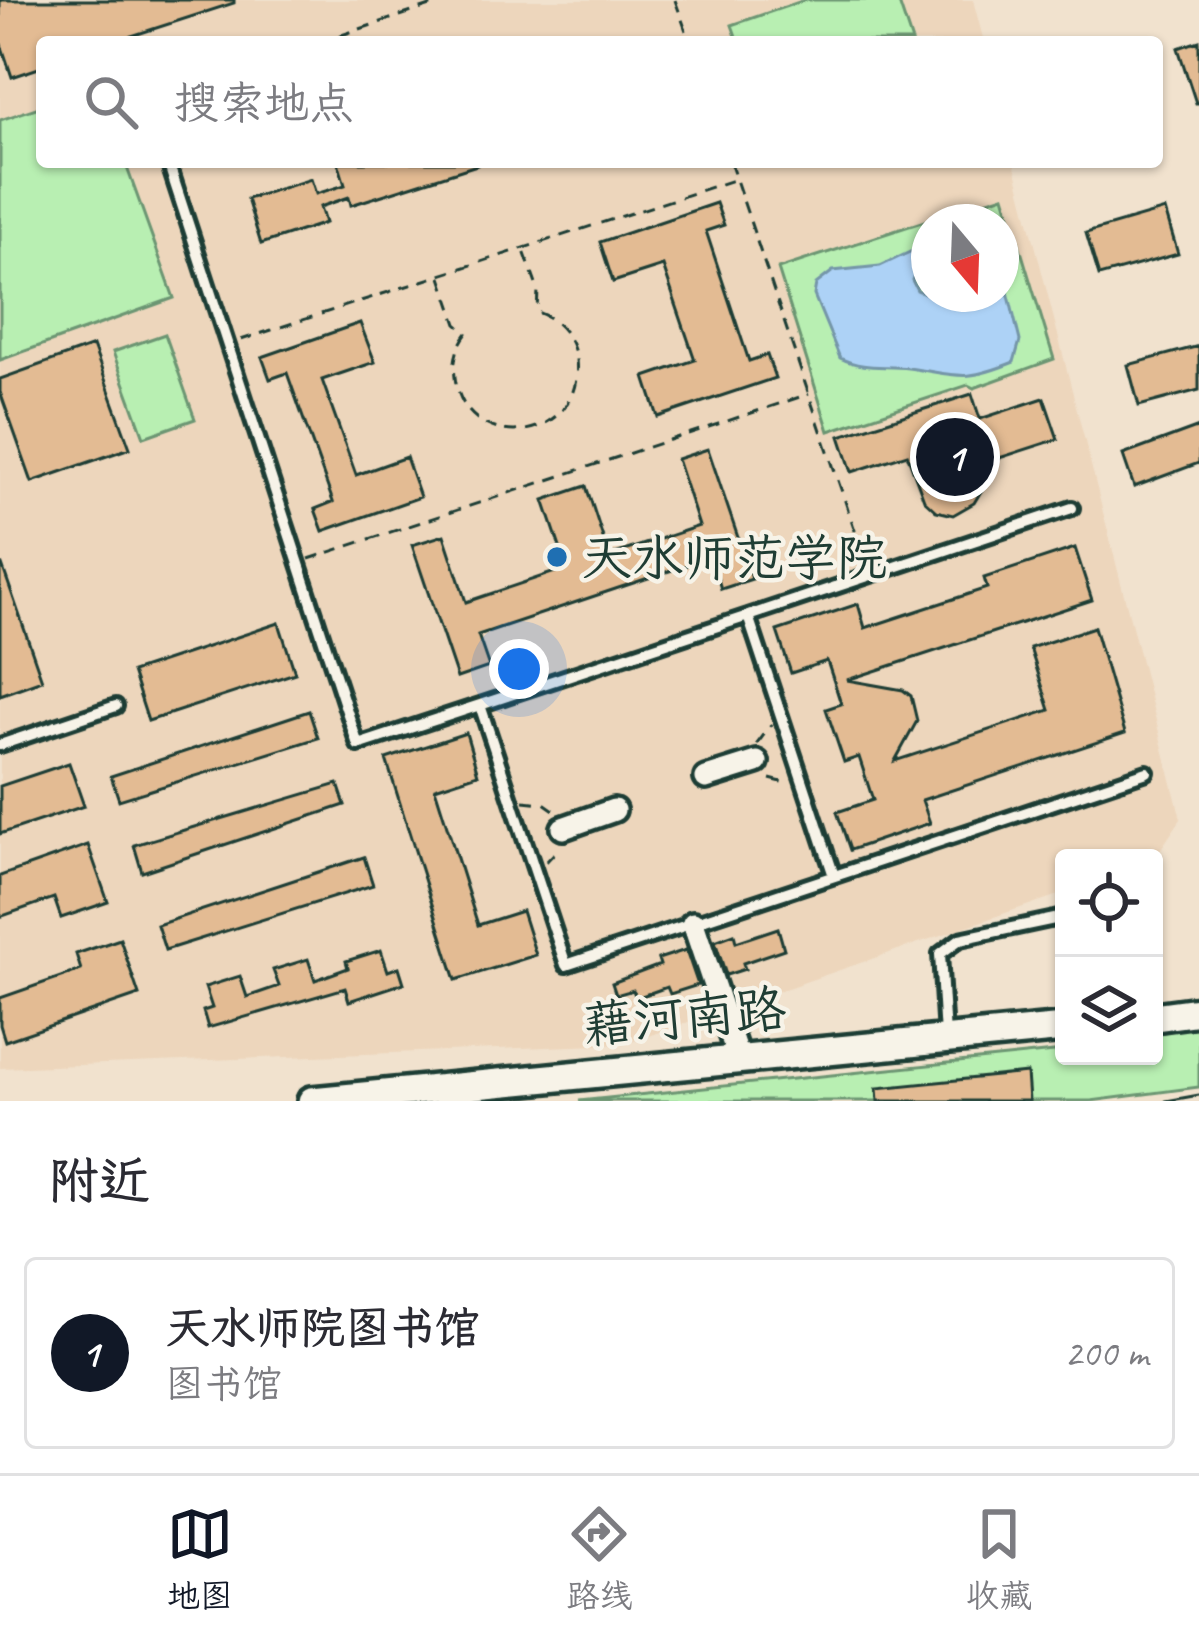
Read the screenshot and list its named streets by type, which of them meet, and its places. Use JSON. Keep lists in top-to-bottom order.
{
  "streets": {
    "main road": ["藉河南路"]
  },
  "places": ["天水师范学院"],
  "north": "bottom",
  "page": {
    "search": "搜索地点",
    "pins": "1",
    "heading": "附近",
    "list": [
      {
        "mark": "1",
        "name": "天水师院图书馆",
        "note": "图书馆",
        "value": "200 m"
      }
    ],
    "nav": ["地图", "路线", "收藏"]
  }
}
